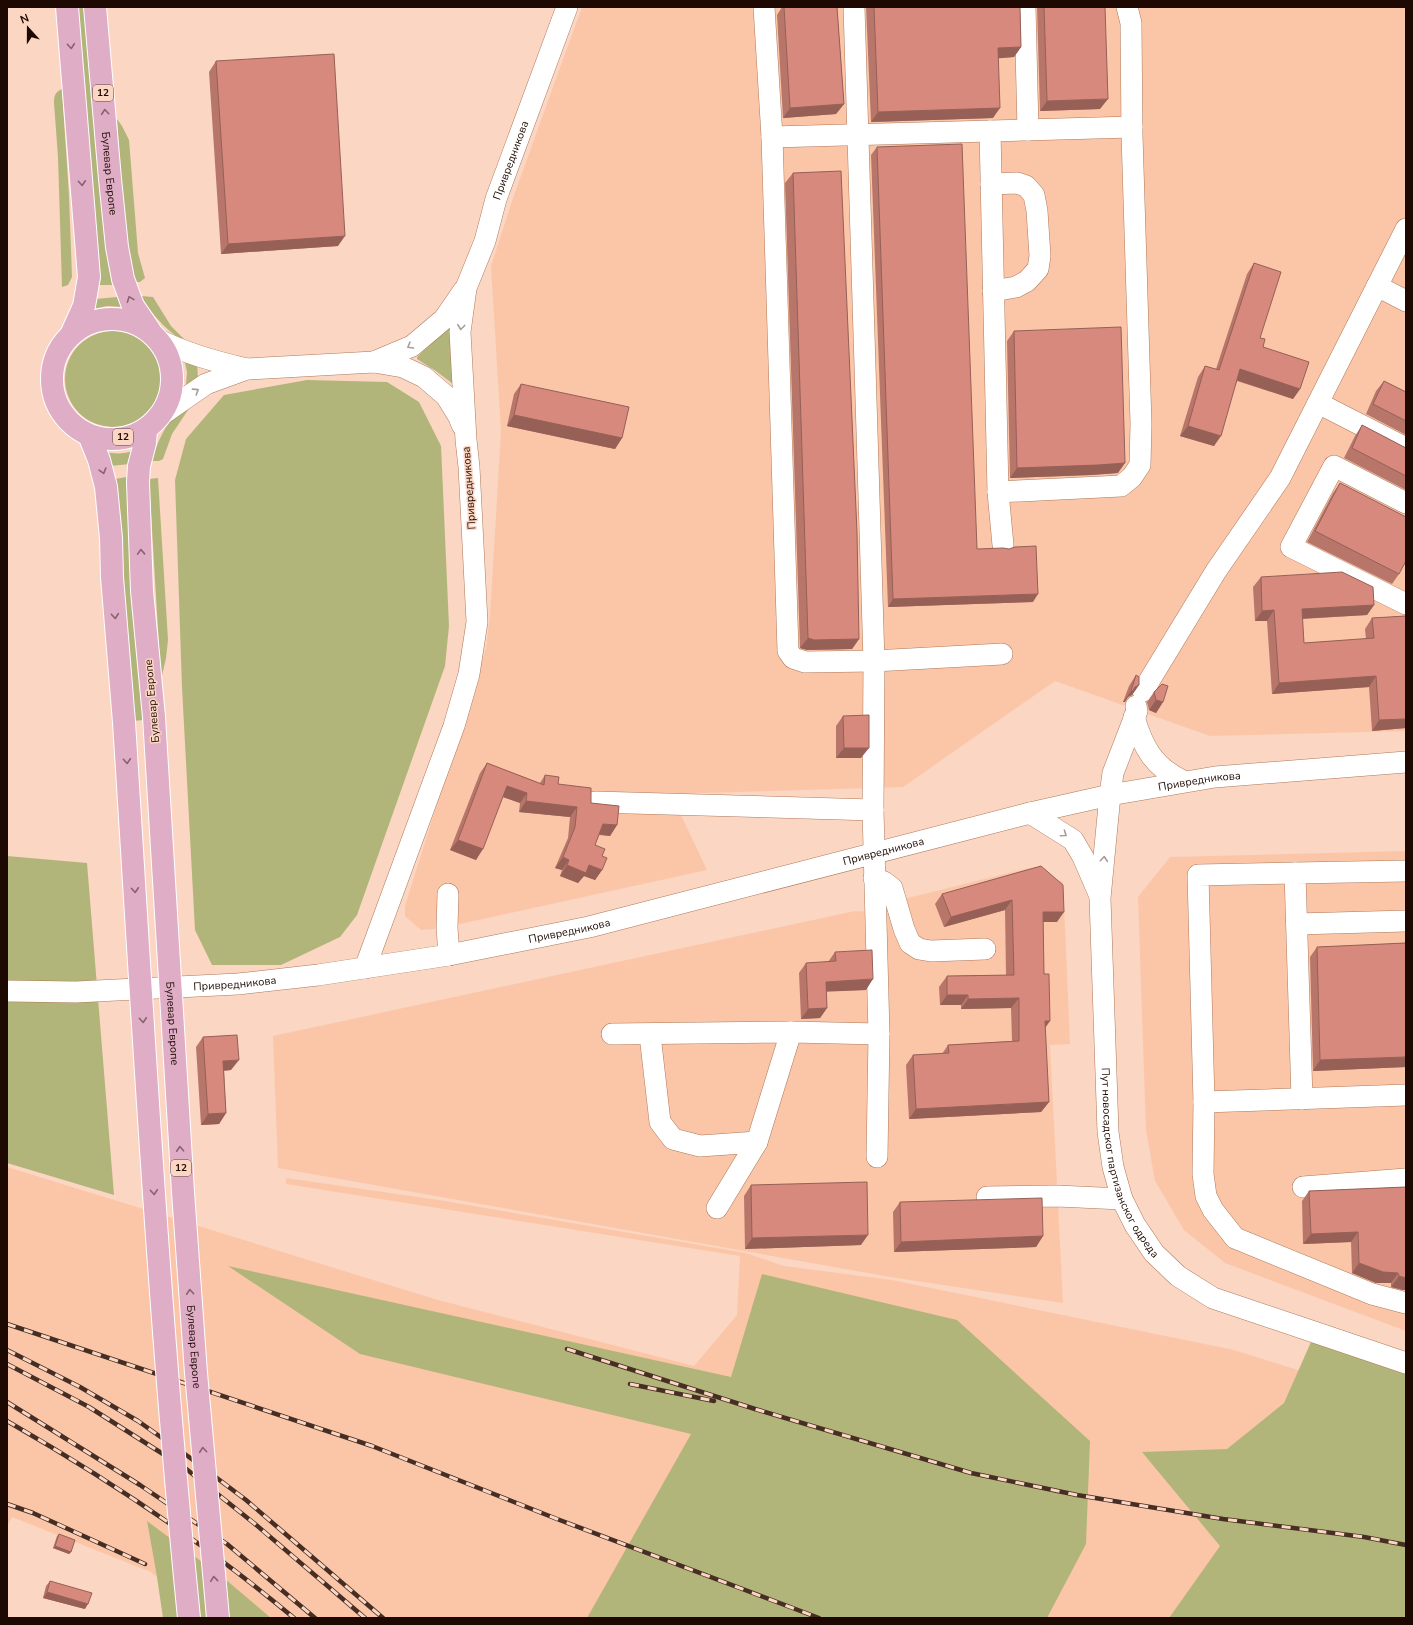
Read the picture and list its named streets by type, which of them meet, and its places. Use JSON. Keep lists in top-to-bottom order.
{
  "streets": {
    "main road": ["12", "Булевар Европе"],
    "street": ["Привредникова", "Пут новосадског партизанског одреда"]
  },
  "crossings": [
    ["Привредникова", "Пут новосадског партизанског одреда"]
  ],
  "north": "top"
}
